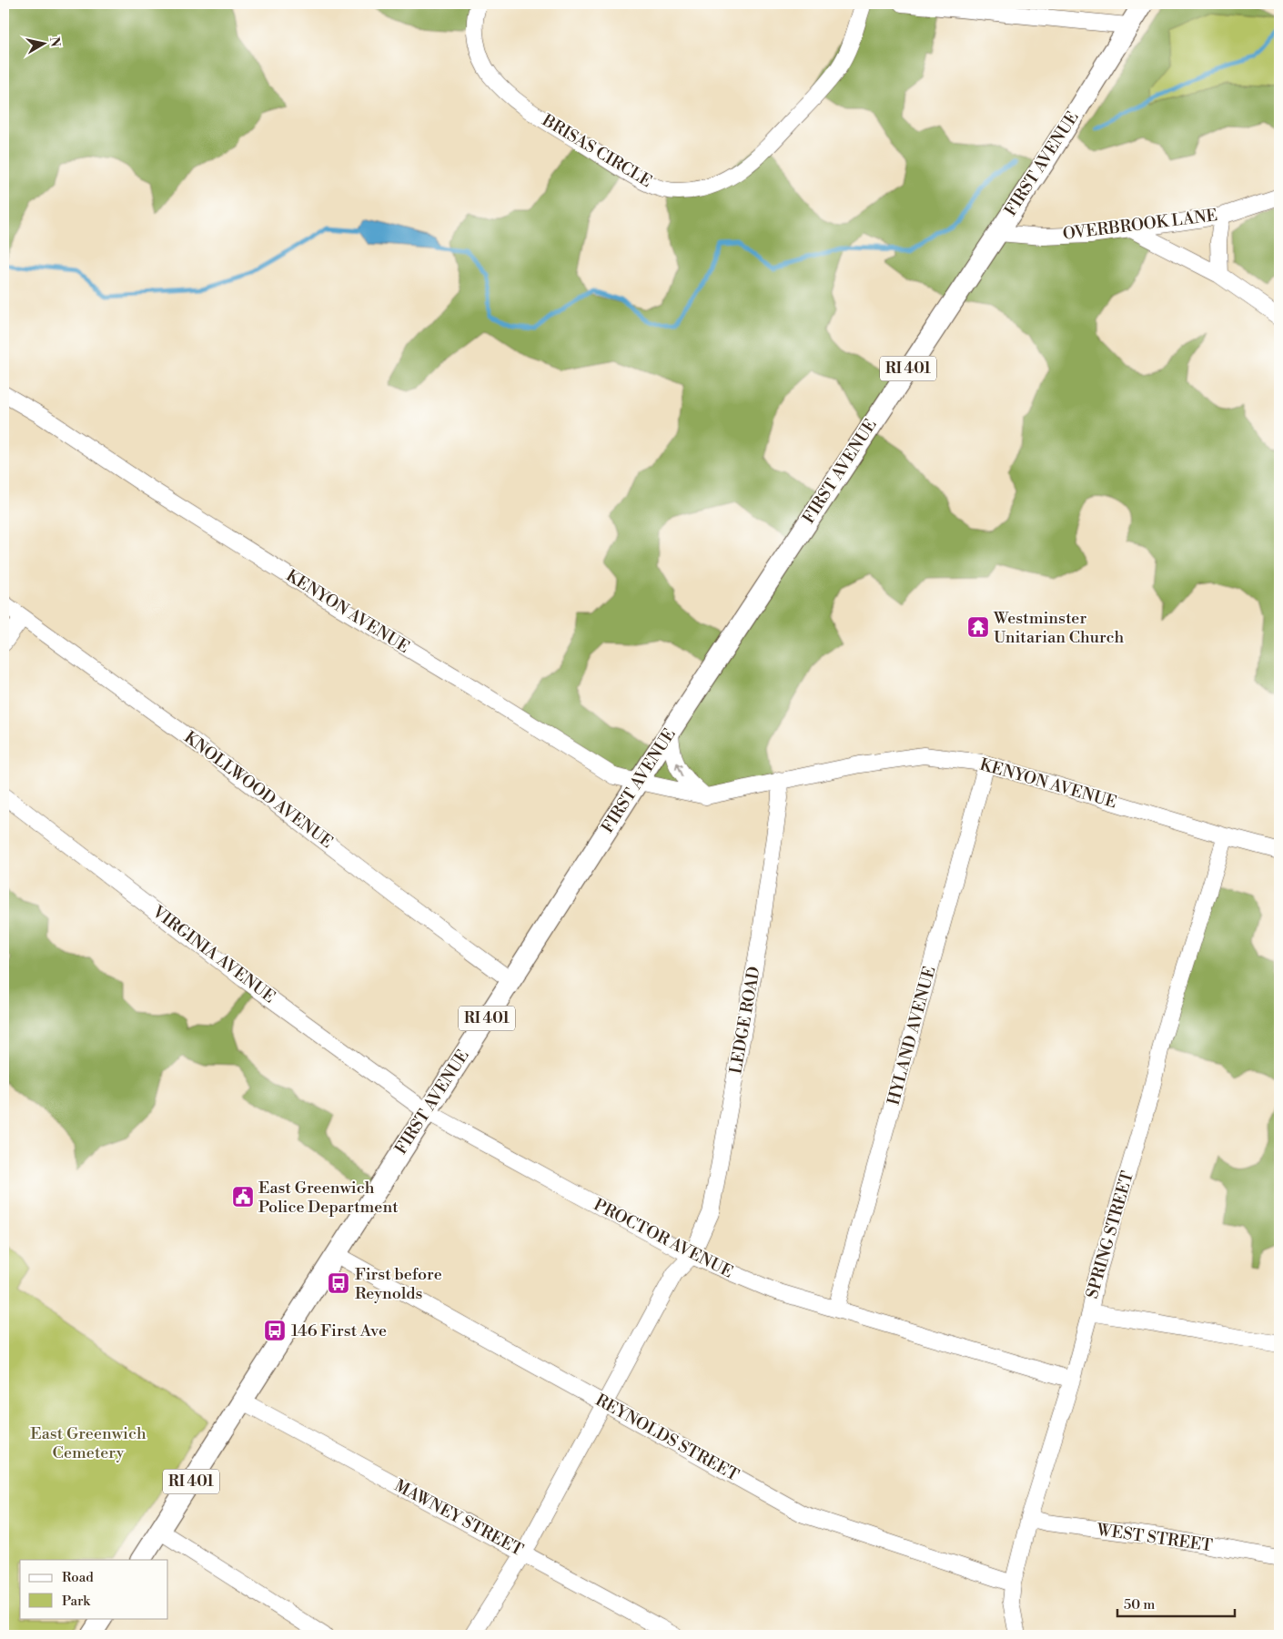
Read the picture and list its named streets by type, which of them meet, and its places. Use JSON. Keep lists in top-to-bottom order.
{
  "streets": {
    "main road": ["FIRST AVENUE", "RI 401"],
    "street": [
      "BRISAS CIRCLE",
      "OVERBROOK LANE",
      "KENYON AVENUE",
      "KNOLLWOOD AVENUE",
      "VIRGINIA AVENUE",
      "LEDGE ROAD",
      "HYLAND AVENUE",
      "SPRING STREET",
      "PROCTOR AVENUE",
      "REYNOLDS STREET",
      "MAWNEY STREET",
      "WEST STREET"
    ]
  },
  "crossings": [
    ["FIRST AVENUE", "OVERBROOK LANE"],
    ["FIRST AVENUE", "KENYON AVENUE"],
    ["FIRST AVENUE", "KNOLLWOOD AVENUE"],
    ["FIRST AVENUE", "VIRGINIA AVENUE"],
    ["FIRST AVENUE", "PROCTOR AVENUE"],
    ["FIRST AVENUE", "REYNOLDS STREET"],
    ["FIRST AVENUE", "MAWNEY STREET"],
    ["KENYON AVENUE", "LEDGE ROAD"],
    ["KENYON AVENUE", "HYLAND AVENUE"],
    ["KENYON AVENUE", "SPRING STREET"],
    ["VIRGINIA AVENUE", "PROCTOR AVENUE"],
    ["LEDGE ROAD", "PROCTOR AVENUE"],
    ["HYLAND AVENUE", "PROCTOR AVENUE"],
    ["SPRING STREET", "PROCTOR AVENUE"],
    ["SPRING STREET", "REYNOLDS STREET"],
    ["SPRING STREET", "WEST STREET"]
  ],
  "parks": ["East Greenwich Cemetery"],
  "places": {
    "temple": ["Westminster Unitarian Church"],
    "public building": ["East Greenwich Police Department"],
    "bus stop": ["First before Reynolds", "146 First Ave"]
  },
  "legend": ["Road", "Park"],
  "scale_bar": "50 m",
  "north": "right"
}
